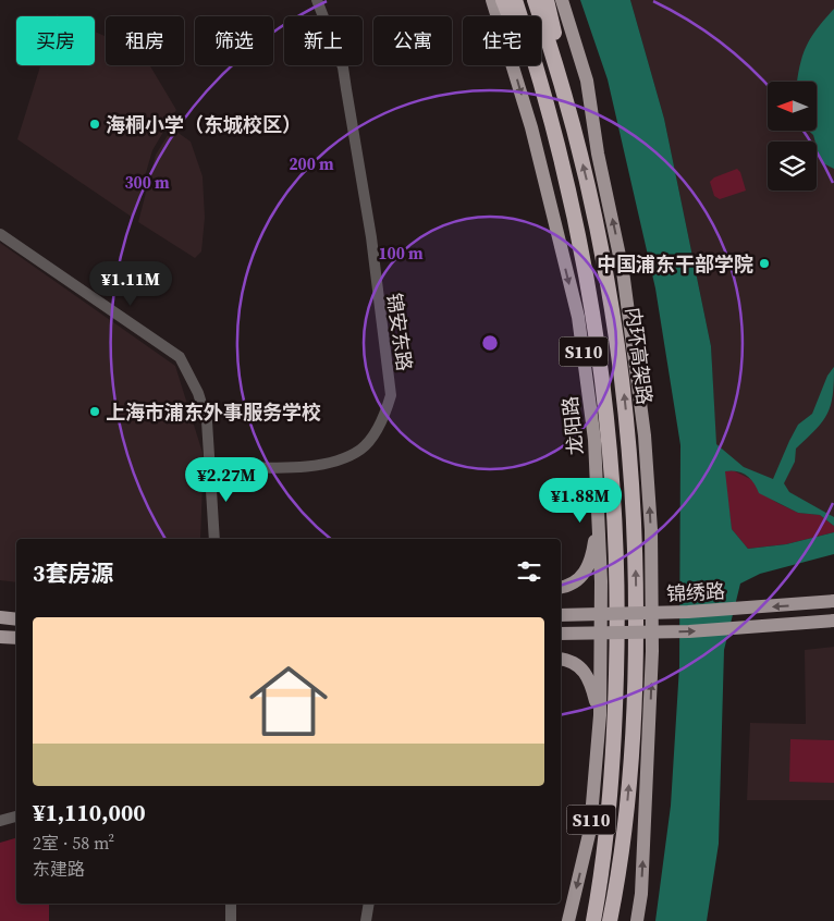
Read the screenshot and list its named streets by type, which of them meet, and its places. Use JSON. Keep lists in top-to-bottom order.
{
  "streets": {
    "highway": ["内环高架路"],
    "main road": ["S110", "龙阳路", "锦绣路"],
    "street": ["锦安东路"]
  },
  "places": ["海桐小学（东城校区）", "中国浦东干部学院", "上海市浦东外事服务学校"],
  "north": "left",
  "page": {
    "chip": [
      "买房",
      "租房",
      "筛选",
      "新上",
      "公寓",
      "住宅"
    ],
    "price": ["¥1.11M", "¥2.27M", "¥1.88M"],
    "heading": "3套房源",
    "list": [
      {
        "name": "¥1,110,000",
        "note": "2室 · 58 m² · 东建路"
      }
    ]
  },
  "rings": ["200 m", "300 m", "100 m"]
}
